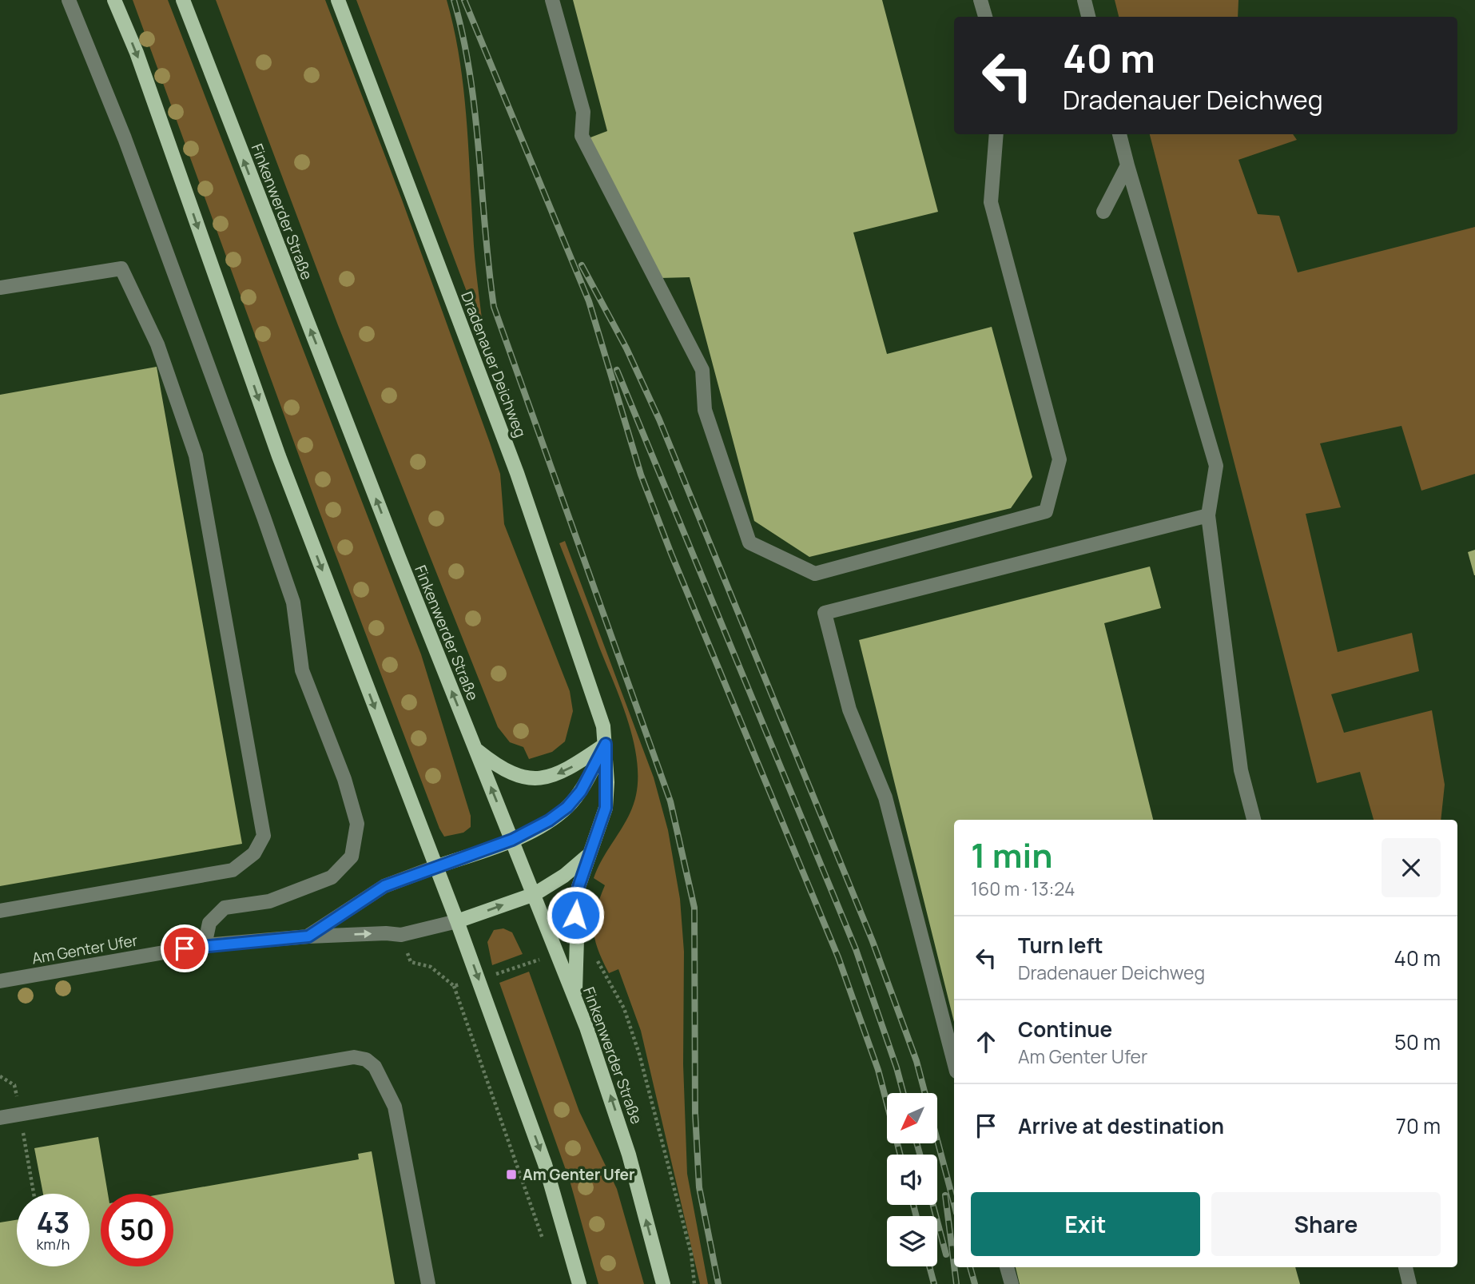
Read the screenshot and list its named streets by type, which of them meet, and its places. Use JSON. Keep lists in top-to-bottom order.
{
  "streets": {
    "main road": ["Finkenwerder Straße", "Dradenauer Deichweg"],
    "street": ["Am Genter Ufer"]
  },
  "crossings": [
    ["Finkenwerder Straße", "Dradenauer Deichweg"],
    ["Dradenauer Deichweg", "Am Genter Ufer"]
  ],
  "places": {
    "transit": ["Am Genter Ufer"]
  },
  "north": "bottom left",
  "page": {
    "turn": ["40 m", "Dradenauer Deichweg"],
    "heading": ["1 min", "160 m · 13:24"],
    "list": [
      {
        "name": "Turn left",
        "note": "Dradenauer Deichweg",
        "value": "40 m"
      },
      {
        "name": "Continue",
        "note": "Am Genter Ufer",
        "value": "50 m"
      },
      {
        "name": "Arrive at destination",
        "value": "70 m"
      }
    ],
    "buttons": ["Exit", "Share"],
    "speed": "43 km/h",
    "limit": "50"
  }
}
